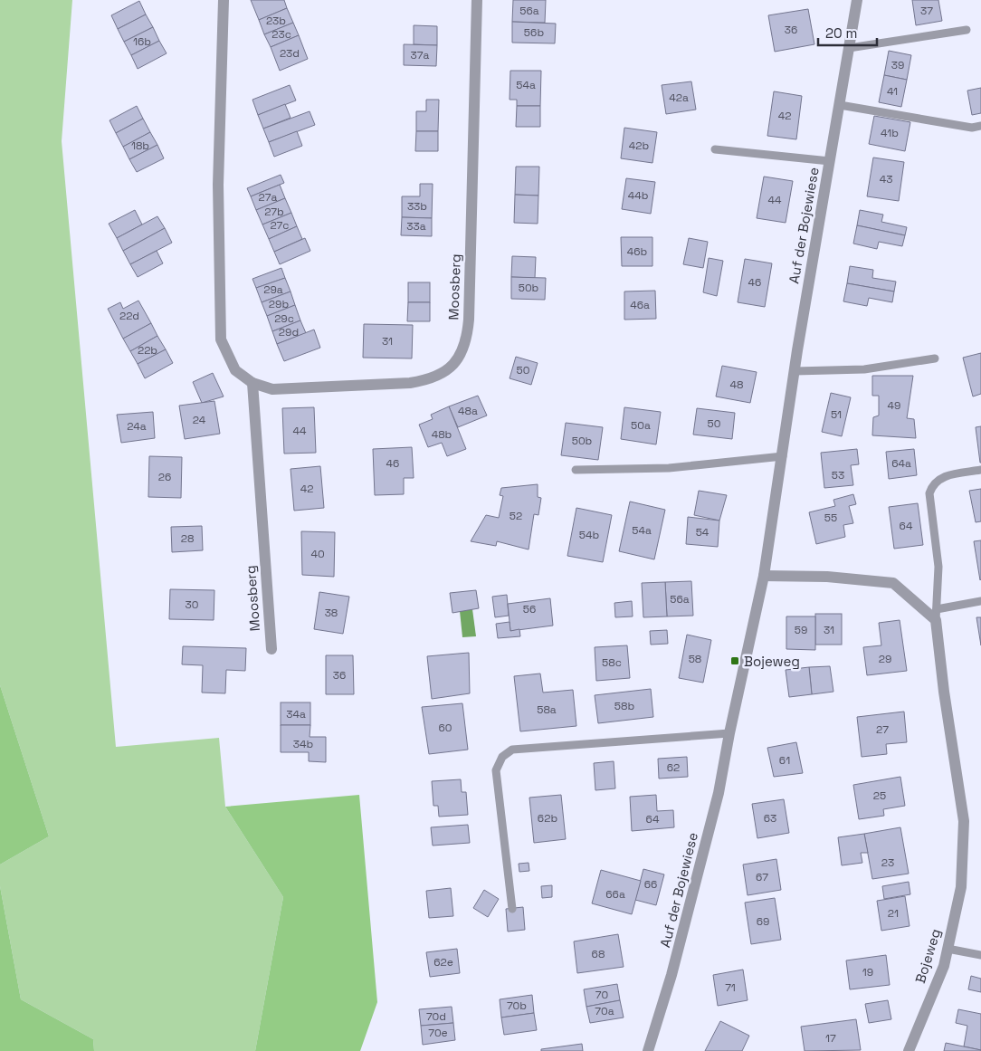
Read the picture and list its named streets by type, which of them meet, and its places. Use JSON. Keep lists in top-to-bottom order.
{
  "streets": {
    "street": ["Auf der Bojewiese", "Moosberg", "Bojeweg"]
  },
  "places": {
    "transit": ["Bojeweg"]
  },
  "house_numbers": [
    "56a",
    "37",
    "23b",
    "36",
    "56b",
    "23c",
    "16b",
    "23d",
    "37a",
    "39",
    "54a",
    "41",
    "42a",
    "42",
    "41b",
    "18b",
    "42b",
    "43",
    "44b",
    "27a",
    "44",
    "33b",
    "27b",
    "27c",
    "33a",
    "46b",
    "46",
    "50b",
    "29a",
    "29b",
    "46a",
    "22d",
    "29c",
    "29d",
    "31",
    "22b",
    "50",
    "48",
    "49",
    "48a",
    "51",
    "24",
    "50",
    "50a",
    "24a",
    "44",
    "48b",
    "50b",
    "46",
    "64a",
    "53",
    "26",
    "42",
    "52",
    "55",
    "64",
    "54a",
    "54",
    "54b",
    "28",
    "40",
    "56a",
    "30",
    "56",
    "38",
    "59",
    "31",
    "58",
    "29",
    "58c",
    "36",
    "58b",
    "58a",
    "34a",
    "60",
    "27",
    "34b",
    "61",
    "62",
    "25",
    "62b",
    "63",
    "64",
    "23",
    "67",
    "66",
    "66a",
    "21",
    "69",
    "68",
    "62e",
    "19",
    "71",
    "70",
    "70b",
    "70a",
    "70d",
    "70e",
    "17"
  ],
  "scale_bar": "20 m"
}
